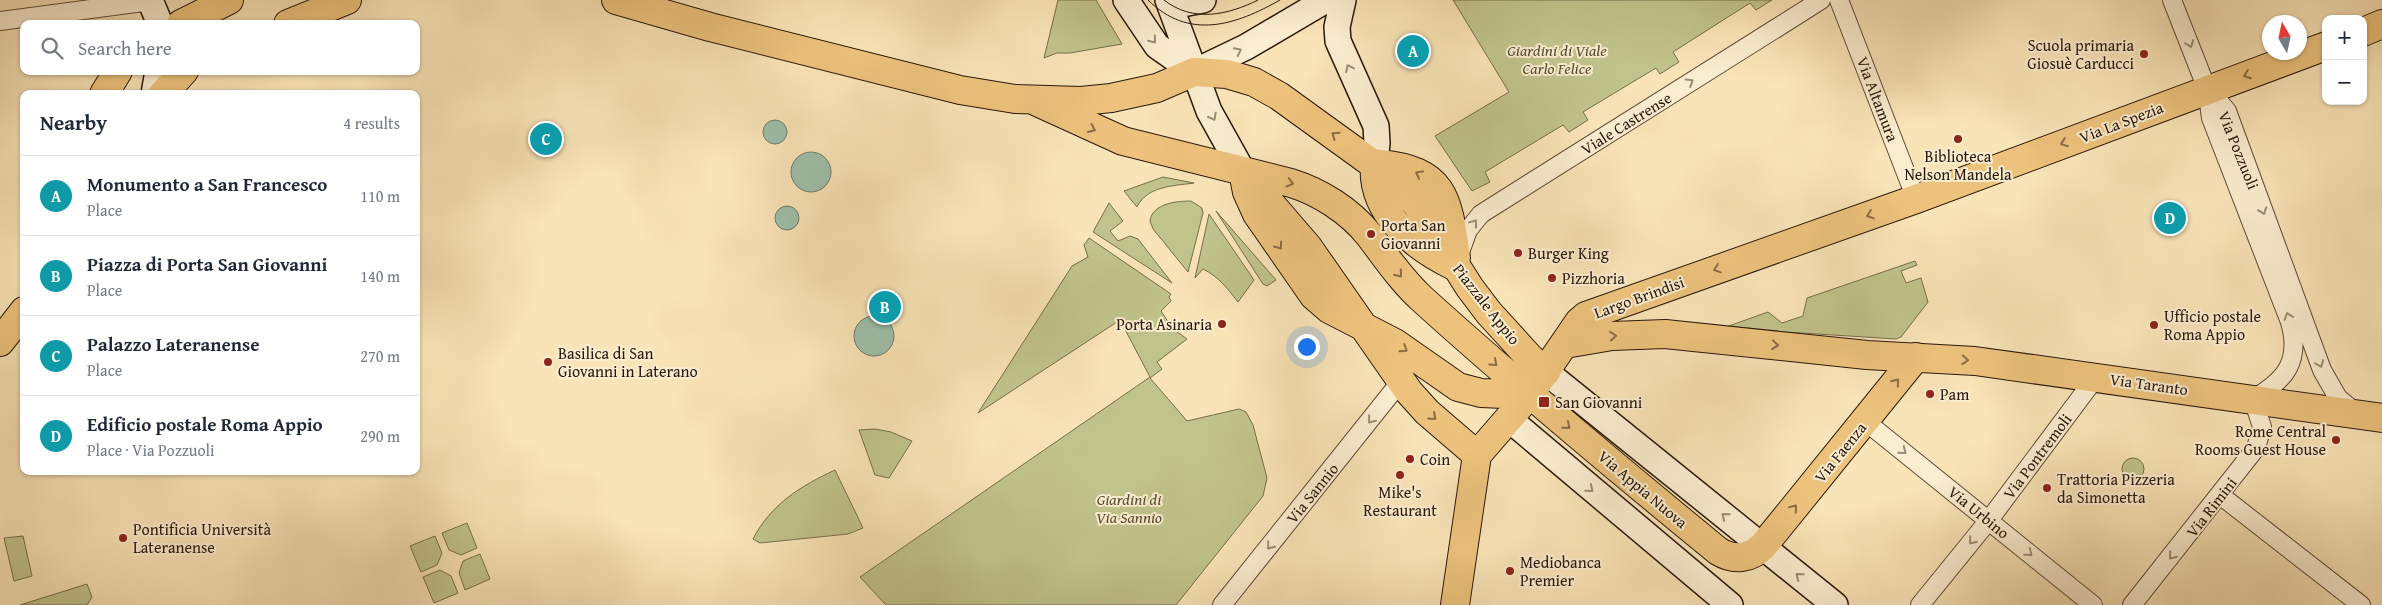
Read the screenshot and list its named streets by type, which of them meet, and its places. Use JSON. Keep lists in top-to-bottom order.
{
  "streets": {
    "main road": [
      "Via La Spezia",
      "Largo Brindisi",
      "Piazzale Appio",
      "Via Taranto",
      "Via Faenza",
      "Via Appia Nuova"
    ],
    "street": [
      "Via Altamura",
      "Viale Castrense",
      "Via Pozzuoli",
      "Via Pontremoli",
      "Via Sannio",
      "Via Rimini",
      "Via Urbino"
    ]
  },
  "crossings": [
    ["Via Altamura", "Via La Spezia"],
    ["Via Altamura", "Largo Brindisi"],
    ["Via La Spezia", "Via Pozzuoli"],
    ["Via La Spezia", "Largo Brindisi"],
    ["Viale Castrense", "Piazzale Appio"],
    ["Via Pozzuoli", "Via Taranto"],
    ["Via Pozzuoli", "Via Rimini"],
    ["Largo Brindisi", "Via Taranto"],
    ["Largo Brindisi", "Via Faenza"],
    ["Piazzale Appio", "Via Appia Nuova"],
    ["Via Taranto", "Via Faenza"],
    ["Via Taranto", "Via Pontremoli"],
    ["Via Taranto", "Via Rimini"],
    ["Via Faenza", "Via Appia Nuova"],
    ["Via Faenza", "Via Urbino"],
    ["Via Pontremoli", "Via Urbino"]
  ],
  "one_way": [
    "Via La Spezia",
    "Viale Castrense",
    "Via Taranto",
    "Via Faenza",
    "Via Pontremoli",
    "Via Sannio",
    "Via Rimini",
    "Via Urbino"
  ],
  "parks": ["Giardini di Viale Carlo Felice", "Giardini di Via Sannio"],
  "places": {
    "other": [
      "Scuola primaria Giosuè Carducci",
      "Biblioteca Nelson Mandela",
      "Porta San Giovanni",
      "Burger King",
      "Pizzhoria",
      "Porta Asinaria",
      "Ufficio postale Roma Appio",
      "Basilica di San Giovanni in Laterano",
      "Pam",
      "Rome Central Rooms Guest House",
      "Coin",
      "Mike's Restaurant",
      "Trattoria Pizzeria da Simonetta",
      "Pontificia Università Lateranense",
      "Mediobanca Premier"
    ],
    "transit": ["San Giovanni"]
  },
  "north": "top",
  "page": {
    "map_buttons": ["+", "−"],
    "search": "Search here",
    "pins": [
      "A",
      "C",
      "D",
      "B"
    ],
    "heading": ["Nearby", "4 results"],
    "list": [
      {
        "mark": "A",
        "name": "Monumento a San Francesco",
        "note": "Place",
        "value": "110 m"
      },
      {
        "mark": "B",
        "name": "Piazza di Porta San Giovanni",
        "note": "Place",
        "value": "140 m"
      },
      {
        "mark": "C",
        "name": "Palazzo Lateranense",
        "note": "Place",
        "value": "270 m"
      },
      {
        "mark": "D",
        "name": "Edificio postale Roma Appio",
        "note": "Place · Via Pozzuoli",
        "value": "290 m"
      }
    ]
  }
}
